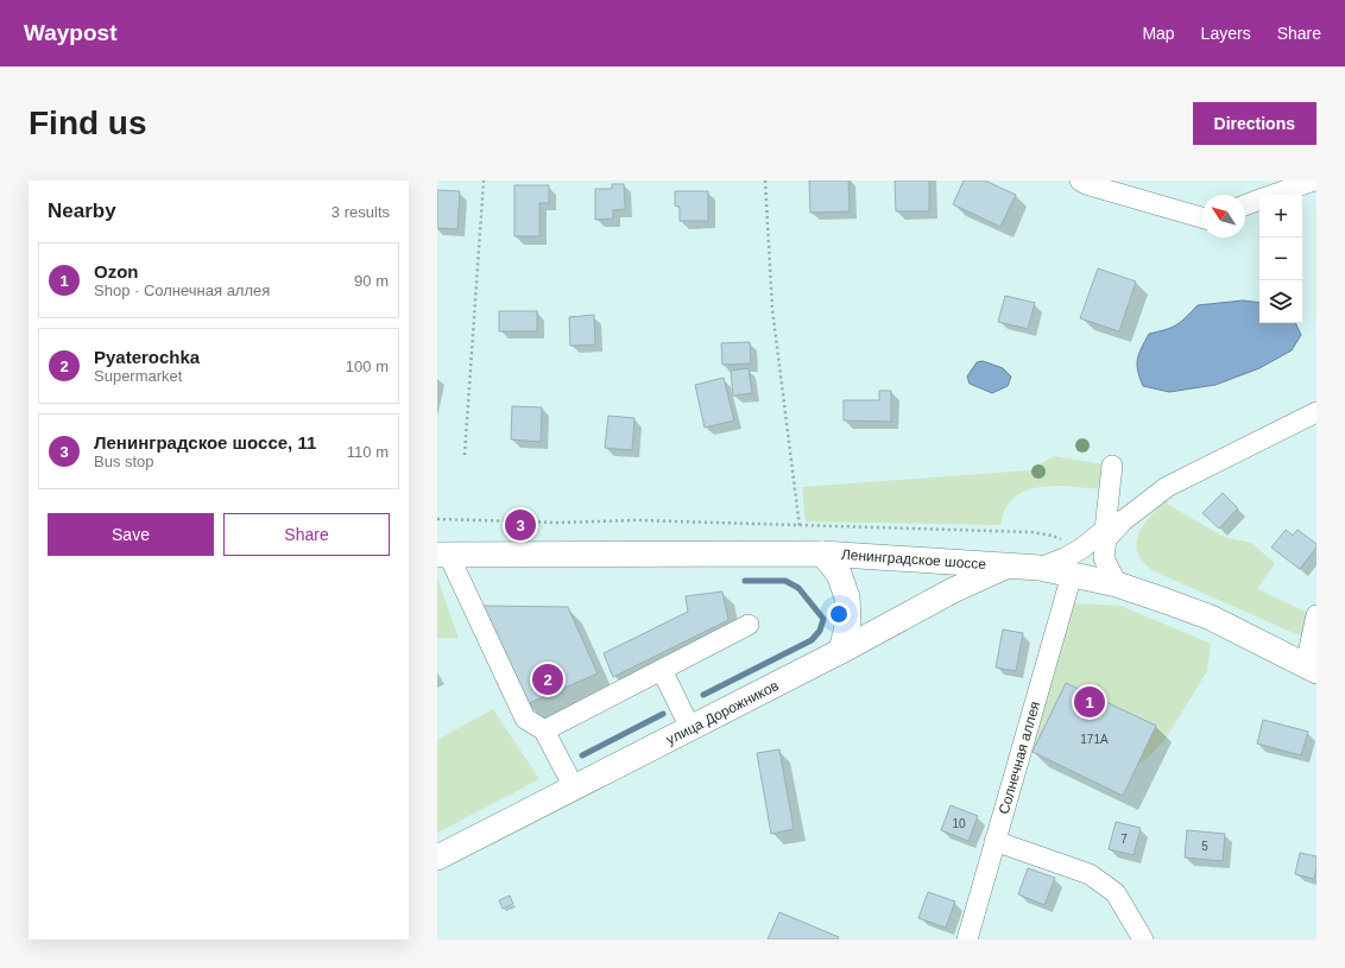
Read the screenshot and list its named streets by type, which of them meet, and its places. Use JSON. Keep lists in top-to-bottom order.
{
  "streets": {
    "main road": ["Ленинградское шоссе", "улица Дорожников"],
    "street": ["Солнечная аллея"]
  },
  "crossings": [
    ["Ленинградское шоссе", "улица Дорожников"],
    ["Ленинградское шоссе", "Солнечная аллея"]
  ],
  "house_numbers": [
    "171А",
    "10",
    "7",
    "5"
  ],
  "north": "top left",
  "page": {
    "header": "Waypost",
    "nav": ["Map", "Layers", "Share"],
    "buttons": [
      "Directions",
      ["Save", "Share"]
    ],
    "title": "Find us",
    "heading": ["Nearby", "3 results"],
    "map_buttons": ["+", "−"],
    "list": [
      {
        "mark": "1",
        "name": "Ozon",
        "note": "Shop · Солнечная аллея",
        "value": "90 m"
      },
      {
        "mark": "2",
        "name": "Pyaterochka",
        "note": "Supermarket",
        "value": "100 m"
      },
      {
        "mark": "3",
        "name": "Ленинградское шоссе, 11",
        "note": "Bus stop",
        "value": "110 m"
      }
    ],
    "pins": ["3", "2", "1"]
  }
}
